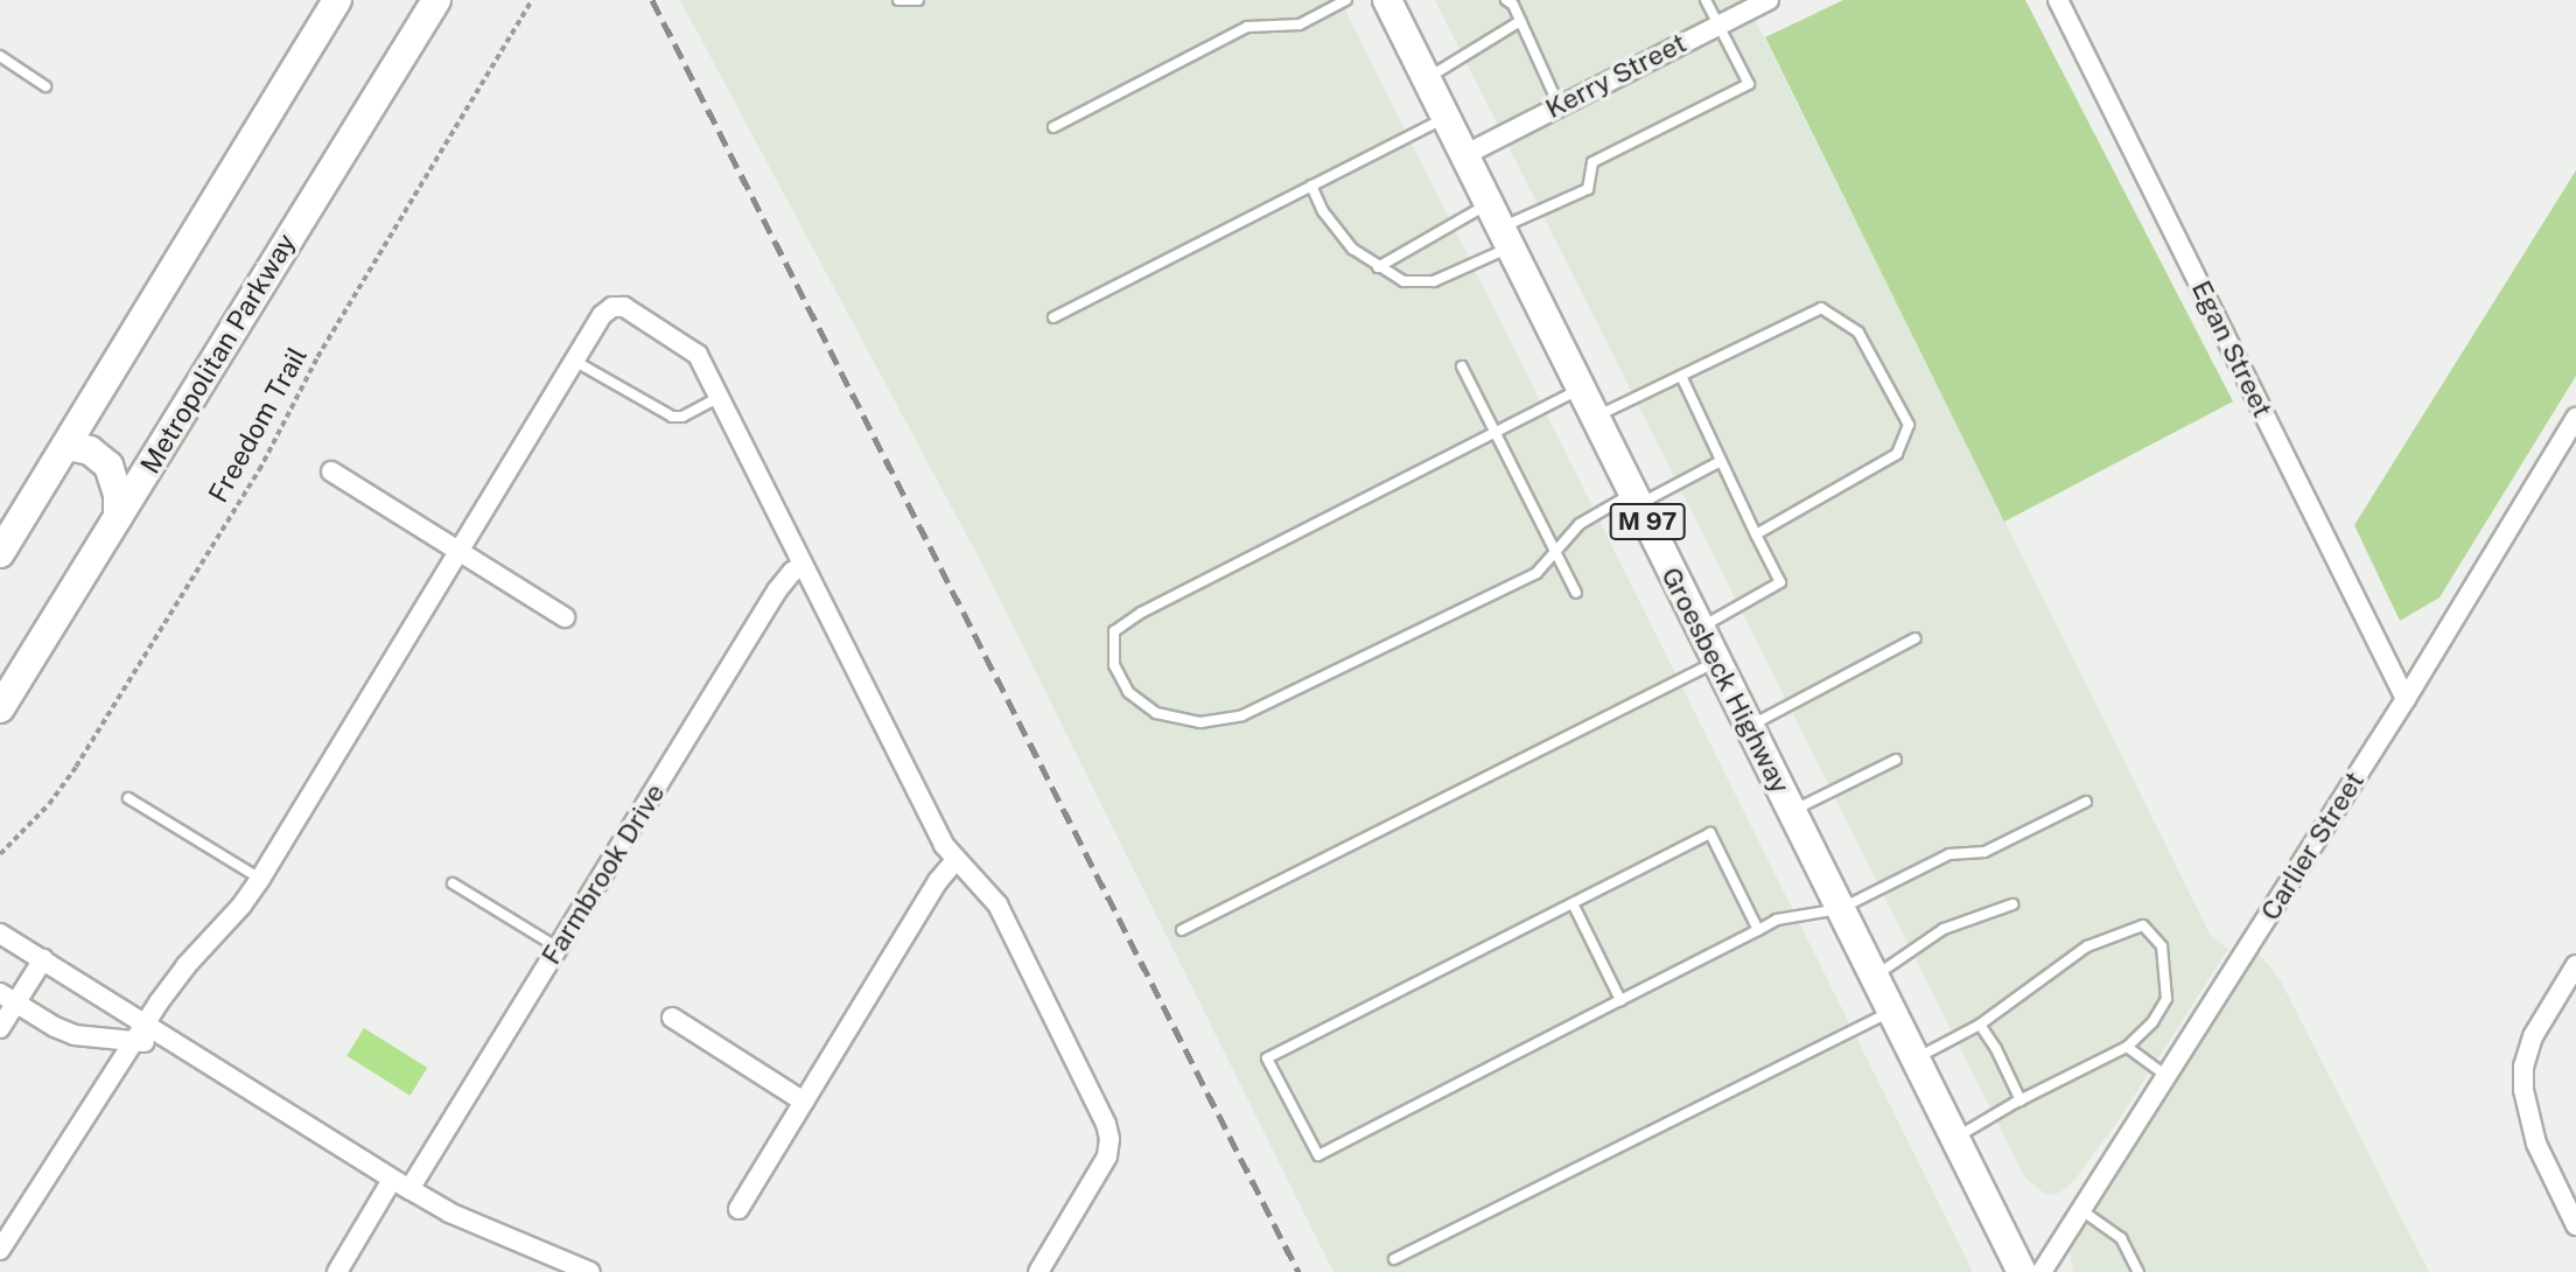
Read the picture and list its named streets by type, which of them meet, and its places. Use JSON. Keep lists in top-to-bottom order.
{
  "streets": {
    "main road": ["Metropolitan Parkway", "M 97", "Groesbeck Highway"],
    "street": [
      "Kerry Street",
      "Egan Street",
      "Carlier Street",
      "Farmbrook Drive"
    ],
    "path": ["Freedom Trail"]
  },
  "crossings": [
    ["Kerry Street", "Groesbeck Highway"],
    ["Egan Street", "Carlier Street"]
  ]
}
